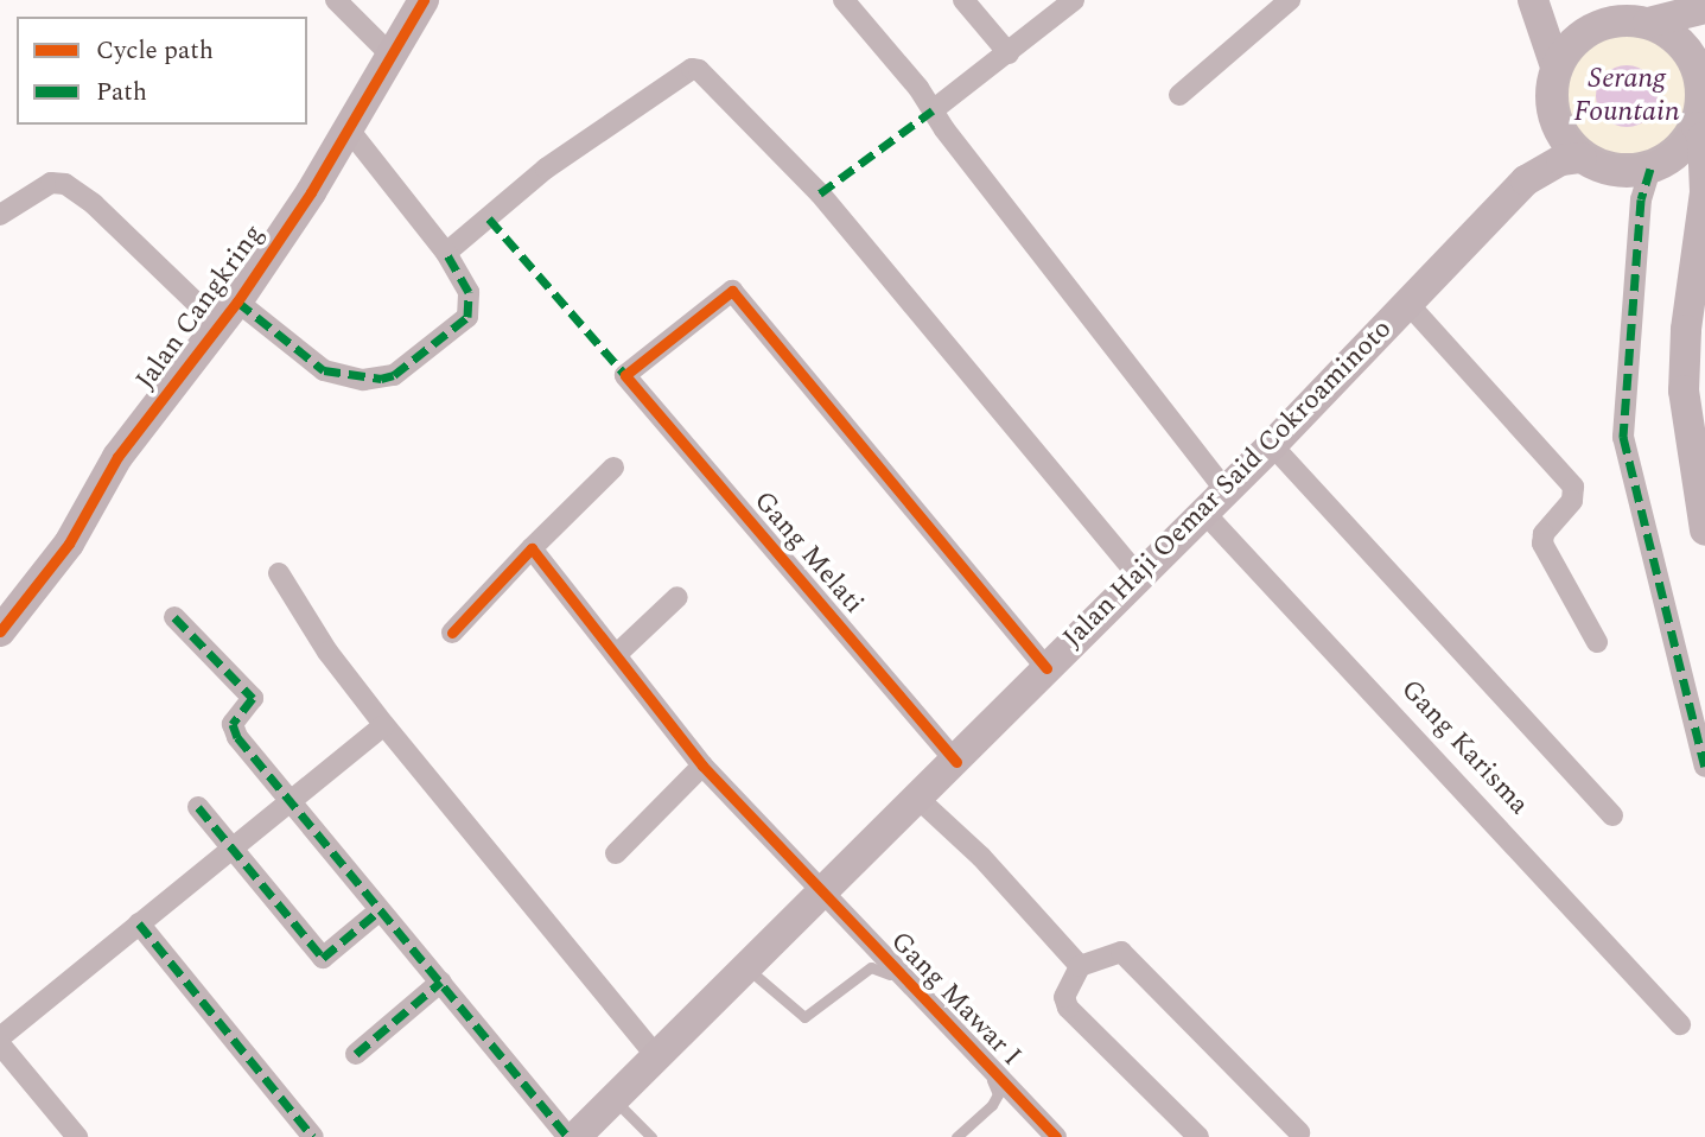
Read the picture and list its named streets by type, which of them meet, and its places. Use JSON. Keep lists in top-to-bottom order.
{
  "streets": {
    "main road": ["Jalan Cangkring", "Jalan Haji Oemar Said Cokroaminoto"],
    "street": ["Gang Melati", "Gang Karisma", "Gang Mawar I"]
  },
  "crossings": [
    ["Jalan Haji Oemar Said Cokroaminoto", "Gang Melati"],
    ["Jalan Haji Oemar Said Cokroaminoto", "Gang Karisma"],
    ["Jalan Haji Oemar Said Cokroaminoto", "Gang Mawar I"]
  ],
  "water": ["Serang Fountain"],
  "legend": ["Cycle path", "Path"]
}
